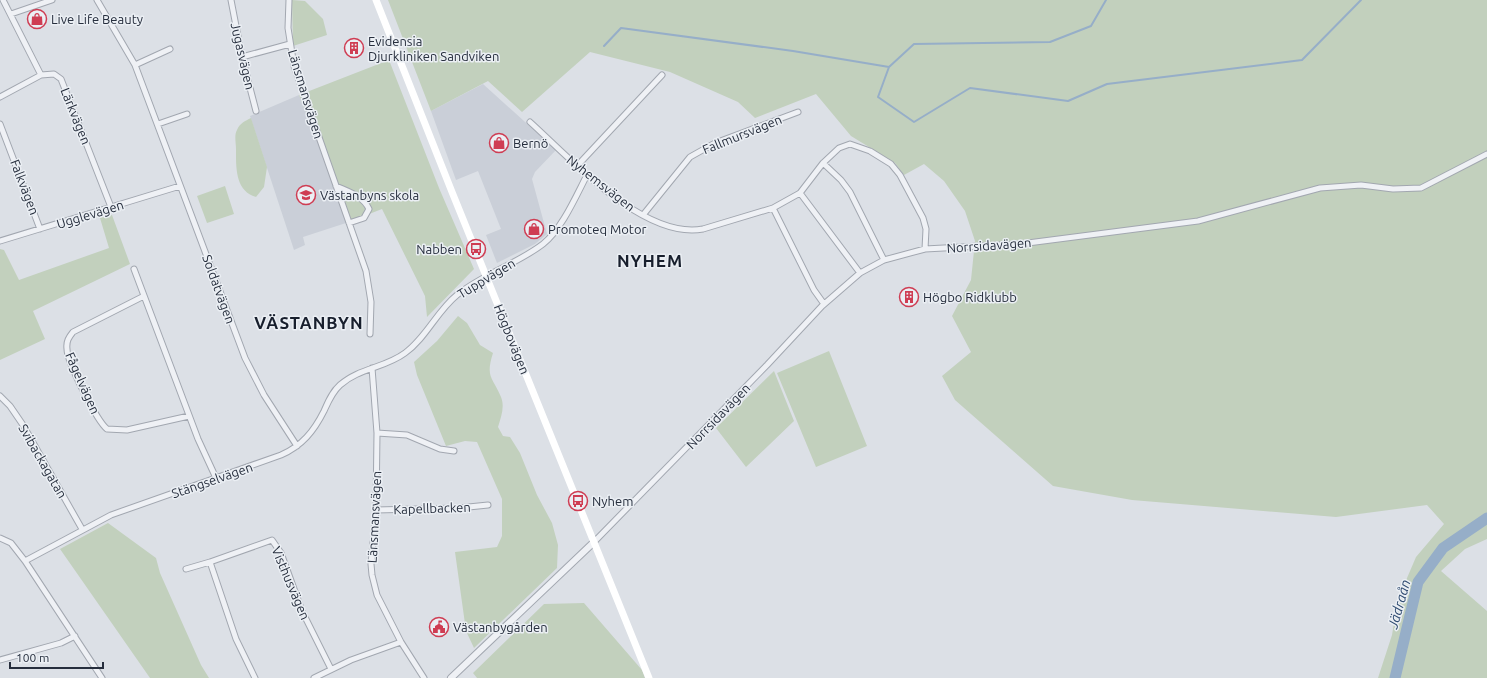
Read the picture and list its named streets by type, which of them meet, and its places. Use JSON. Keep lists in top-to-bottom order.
{
  "streets": {
    "main road": ["Högbovägen"],
    "street": [
      "Jugasvägen",
      "Länsmansvägen",
      "Lärkvägen",
      "Fallmursvägen",
      "Nyhemsvägen",
      "Falkvägen",
      "Ugglevägen",
      "Norrsidavägen",
      "Tuppvägen",
      "Soldatvägen",
      "Fågelvägen",
      "Svibackagatan",
      "Stängselvägen",
      "Kapellbacken",
      "Visthusvägen"
    ]
  },
  "crossings": [
    ["Länsmansvägen", "Tuppvägen"],
    ["Länsmansvägen", "Stängselvägen"],
    ["Länsmansvägen", "Kapellbacken"],
    ["Lärkvägen", "Ugglevägen"],
    ["Fallmursvägen", "Nyhemsvägen"],
    ["Nyhemsvägen", "Tuppvägen"],
    ["Falkvägen", "Ugglevägen"],
    ["Ugglevägen", "Soldatvägen"],
    ["Norrsidavägen", "Högbovägen"],
    ["Tuppvägen", "Högbovägen"],
    ["Tuppvägen", "Stängselvägen"],
    ["Soldatvägen", "Stängselvägen"],
    ["Svibackagatan", "Stängselvägen"]
  ],
  "districts": ["NYHEM", "VÄSTANBYN"],
  "water": ["Jädraån"],
  "places": {
    "shop": ["Live Life Beauty", "Bernö", "Promoteq Motor"],
    "building": ["Evidensia Djurkliniken Sandviken", "Högbo Ridklubb"],
    "school or university": ["Västanbyns skola"],
    "bus stop": ["Nabben", "Nyhem"],
    "public building": ["Västanbygården"]
  },
  "scale_bar": "100 m"
}
